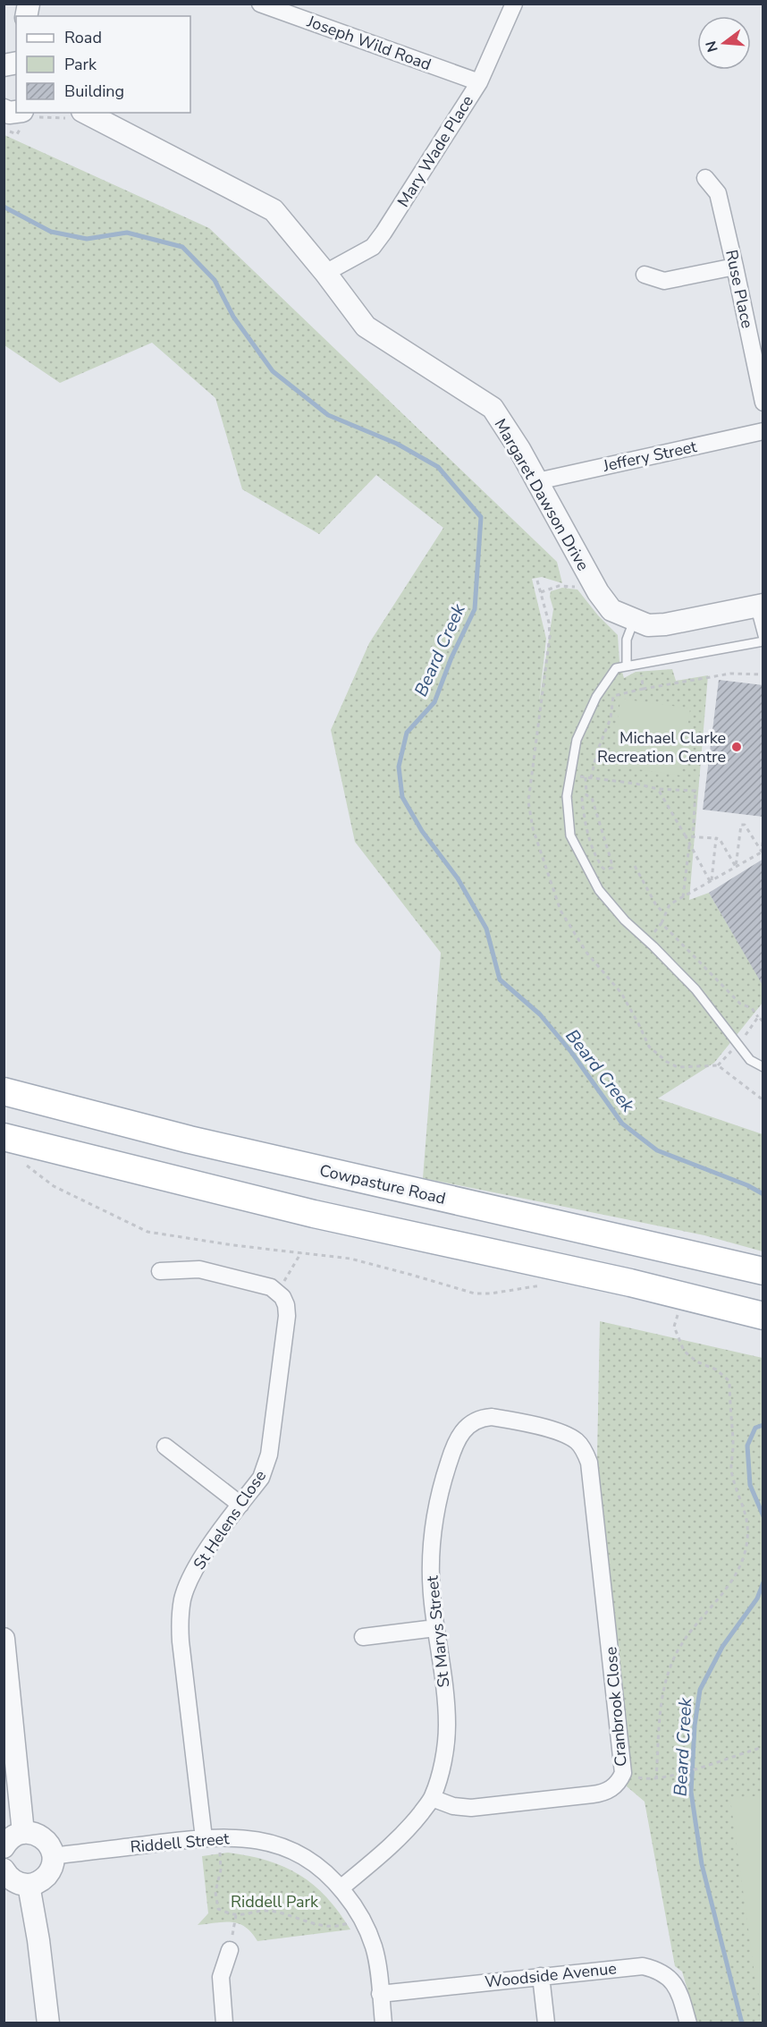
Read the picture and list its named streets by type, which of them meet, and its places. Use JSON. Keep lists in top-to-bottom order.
{
  "streets": {
    "main road": ["Cowpasture Road"],
    "street": [
      "Joseph Wild Road",
      "Mary Wade Place",
      "Ruse Place",
      "Jeffery Street",
      "Margaret Dawson Drive",
      "St Helens Close",
      "St Marys Street",
      "Cranbrook Close",
      "Riddell Street",
      "Woodside Avenue"
    ]
  },
  "crossings": [
    ["Joseph Wild Road", "Mary Wade Place"],
    ["Mary Wade Place", "Margaret Dawson Drive"],
    ["Jeffery Street", "Margaret Dawson Drive"],
    ["St Helens Close", "Riddell Street"],
    ["St Marys Street", "Cranbrook Close"],
    ["St Marys Street", "Riddell Street"],
    ["Riddell Street", "Woodside Avenue"]
  ],
  "water": ["Beard Creek"],
  "parks": ["Riddell Park"],
  "places": ["Michael Clarke Recreation Centre"],
  "legend": ["Road", "Park", "Building"],
  "north": "left"
}
